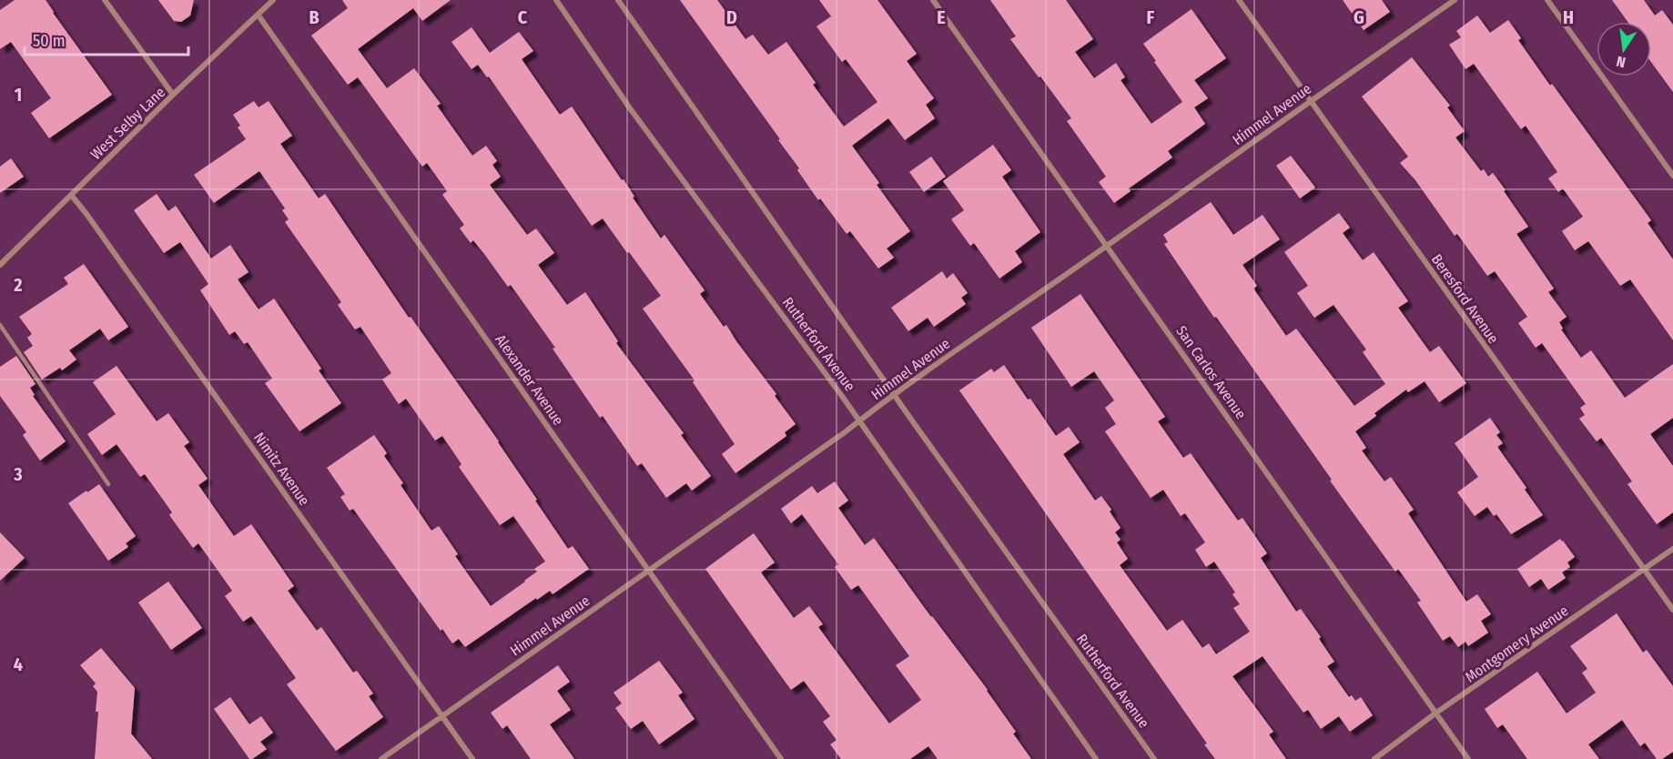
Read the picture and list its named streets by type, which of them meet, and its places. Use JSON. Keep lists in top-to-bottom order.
{
  "streets": {
    "street": [
      "Himmel Avenue",
      "West Selby Lane",
      "Beresford Avenue",
      "Rutherford Avenue",
      "San Carlos Avenue",
      "Alexander Avenue",
      "Nimitz Avenue",
      "Montgomery Avenue"
    ]
  },
  "crossings": [
    ["Himmel Avenue", "Beresford Avenue"],
    ["Himmel Avenue", "Rutherford Avenue"],
    ["Himmel Avenue", "San Carlos Avenue"],
    ["Himmel Avenue", "Alexander Avenue"],
    ["Himmel Avenue", "Nimitz Avenue"],
    ["West Selby Lane", "Alexander Avenue"],
    ["West Selby Lane", "Nimitz Avenue"],
    ["Beresford Avenue", "Montgomery Avenue"],
    ["San Carlos Avenue", "Montgomery Avenue"]
  ],
  "scale_bar": "50 m",
  "north": "bottom",
  "grid": {
    "columns": [
      "B",
      "C",
      "D",
      "E",
      "F",
      "G",
      "H"
    ],
    "rows": [
      "1",
      "2",
      "3",
      "4"
    ]
  }
}
